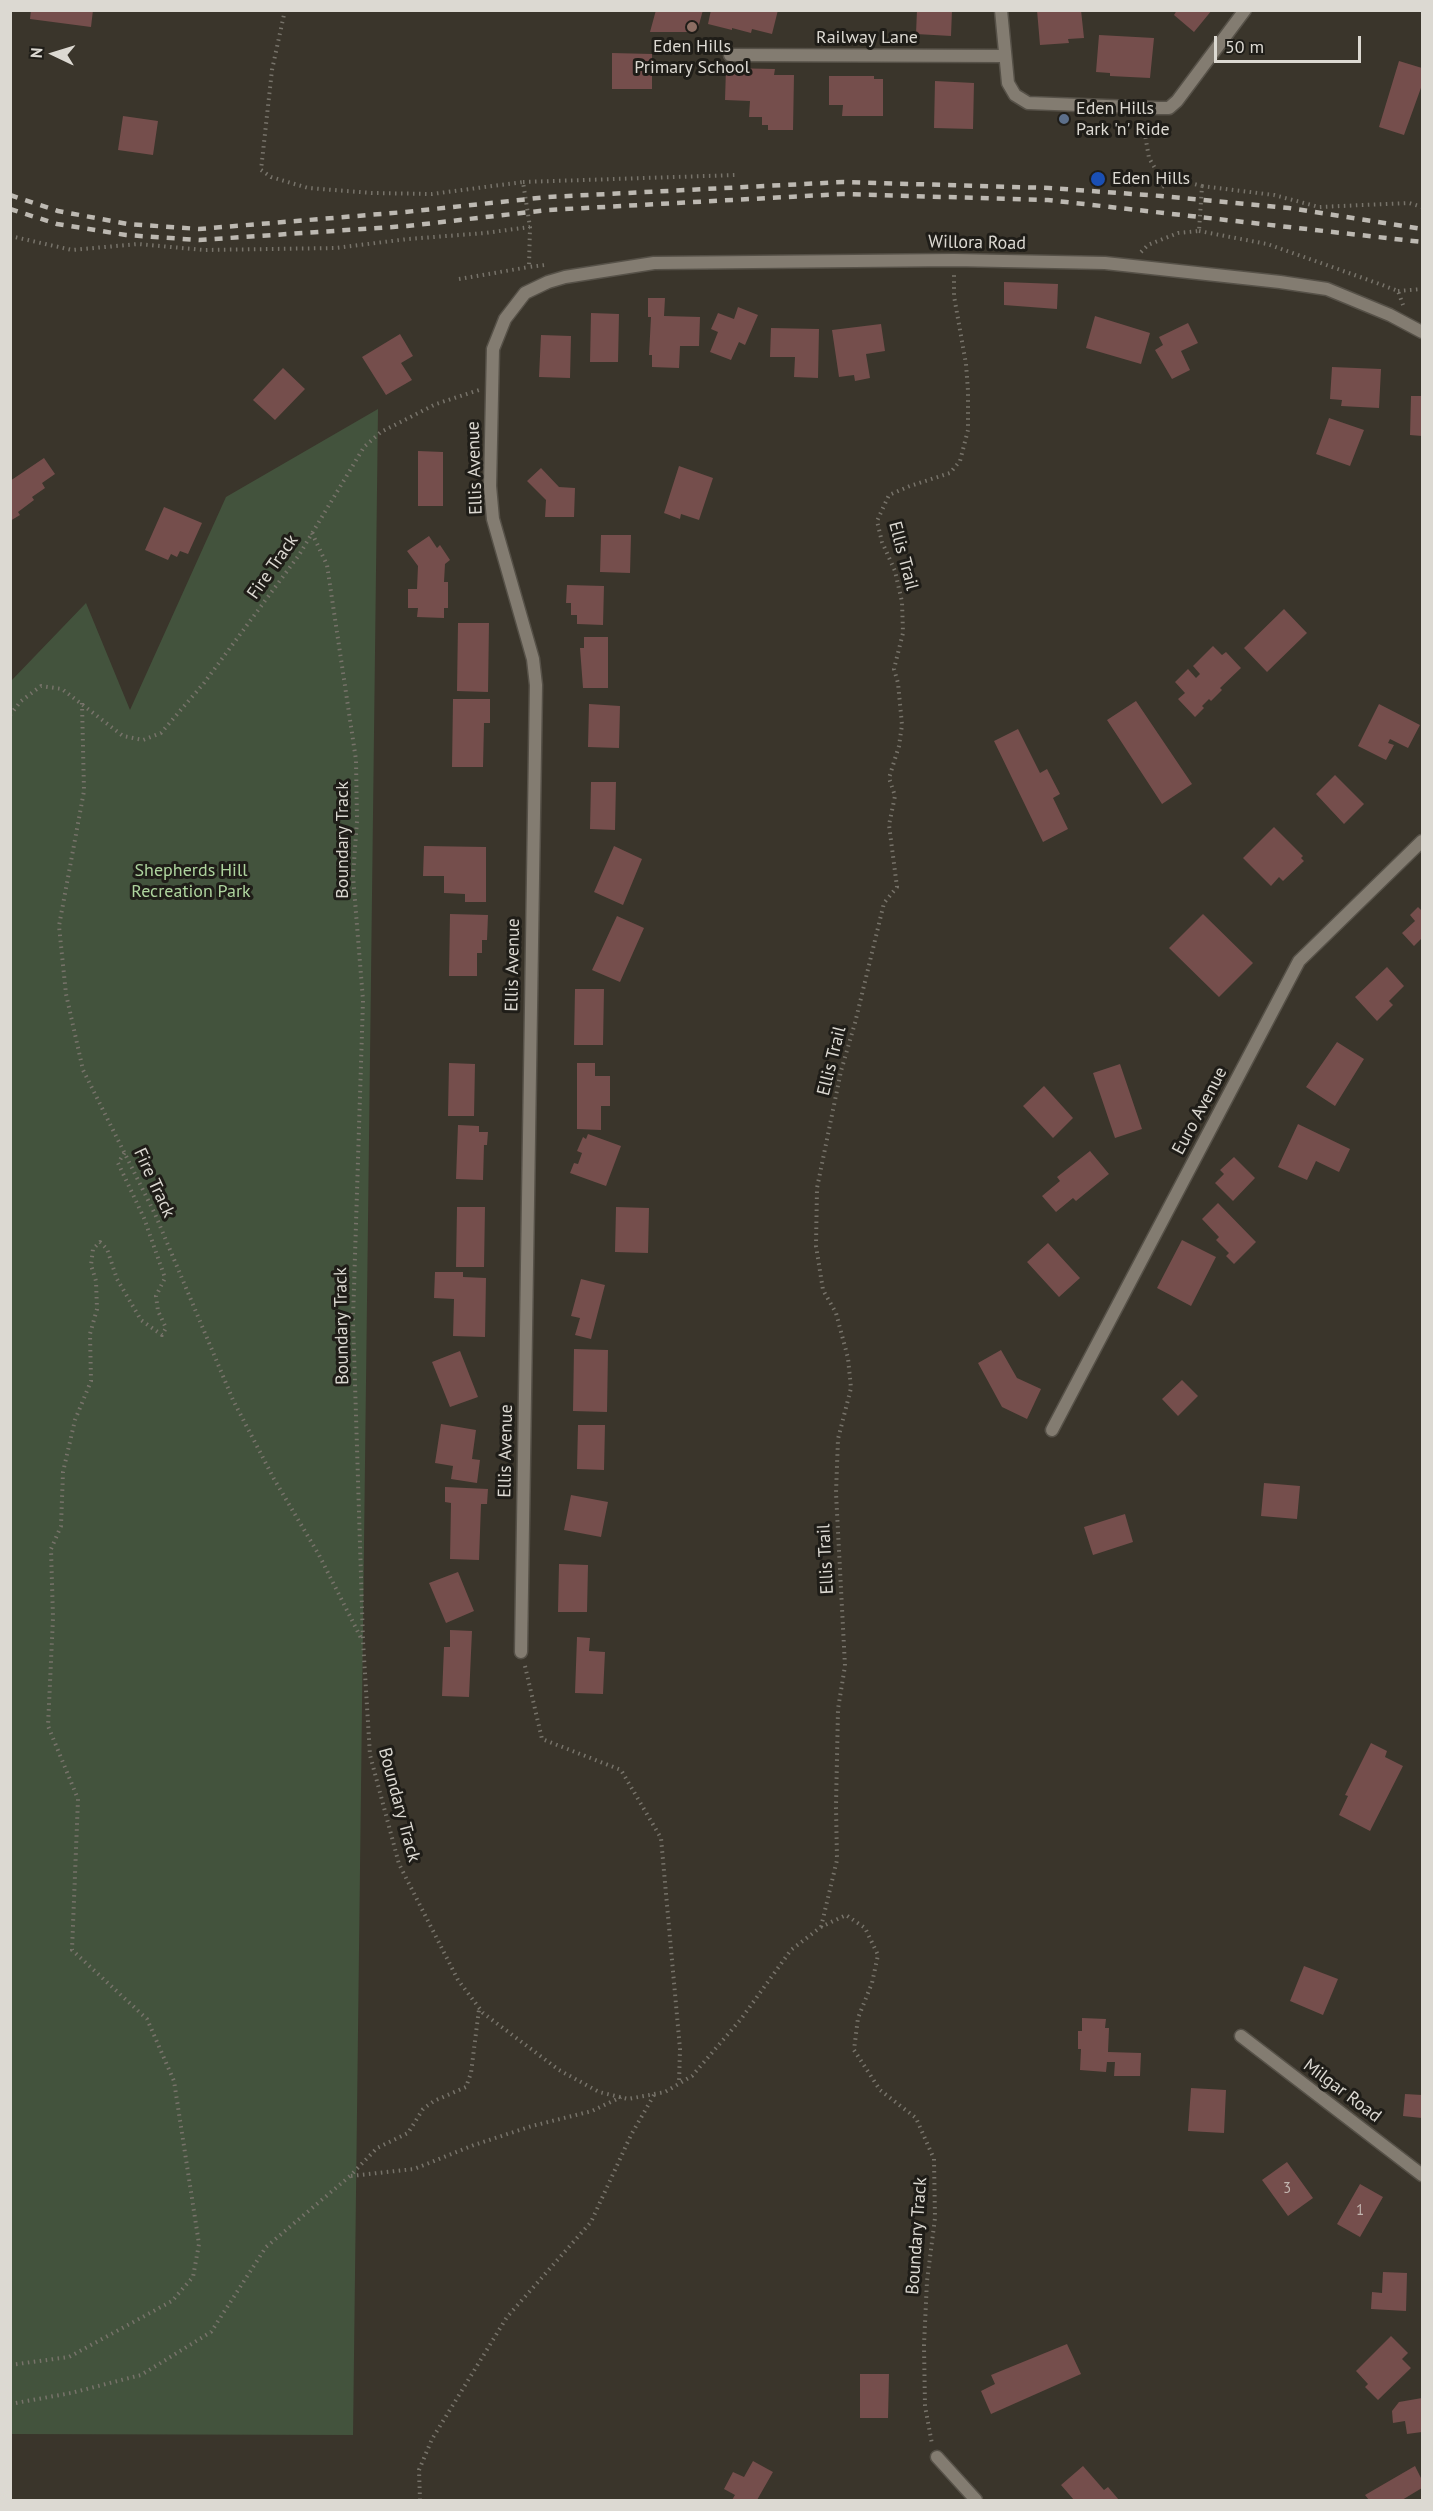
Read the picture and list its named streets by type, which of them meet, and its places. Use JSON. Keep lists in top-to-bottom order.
{
  "streets": {
    "street": [
      "Railway Lane",
      "Willora Road",
      "Ellis Avenue",
      "Euro Avenue",
      "Milgar Road"
    ],
    "path": ["Ellis Trail", "Fire Track", "Boundary Track"]
  },
  "crossings": [
    ["Willora Road", "Ellis Avenue"],
    ["Willora Road", "Ellis Trail"],
    ["Ellis Avenue", "Fire Track"],
    ["Ellis Trail", "Boundary Track"],
    ["Fire Track", "Boundary Track"]
  ],
  "parks": ["Shepherds Hill Recreation Park"],
  "places": ["Eden Hills Primary School", "Eden Hills Park 'n' Ride", "Eden Hills"],
  "house_numbers": ["3", "1"],
  "scale_bar": "50 m",
  "north": "left"
}
